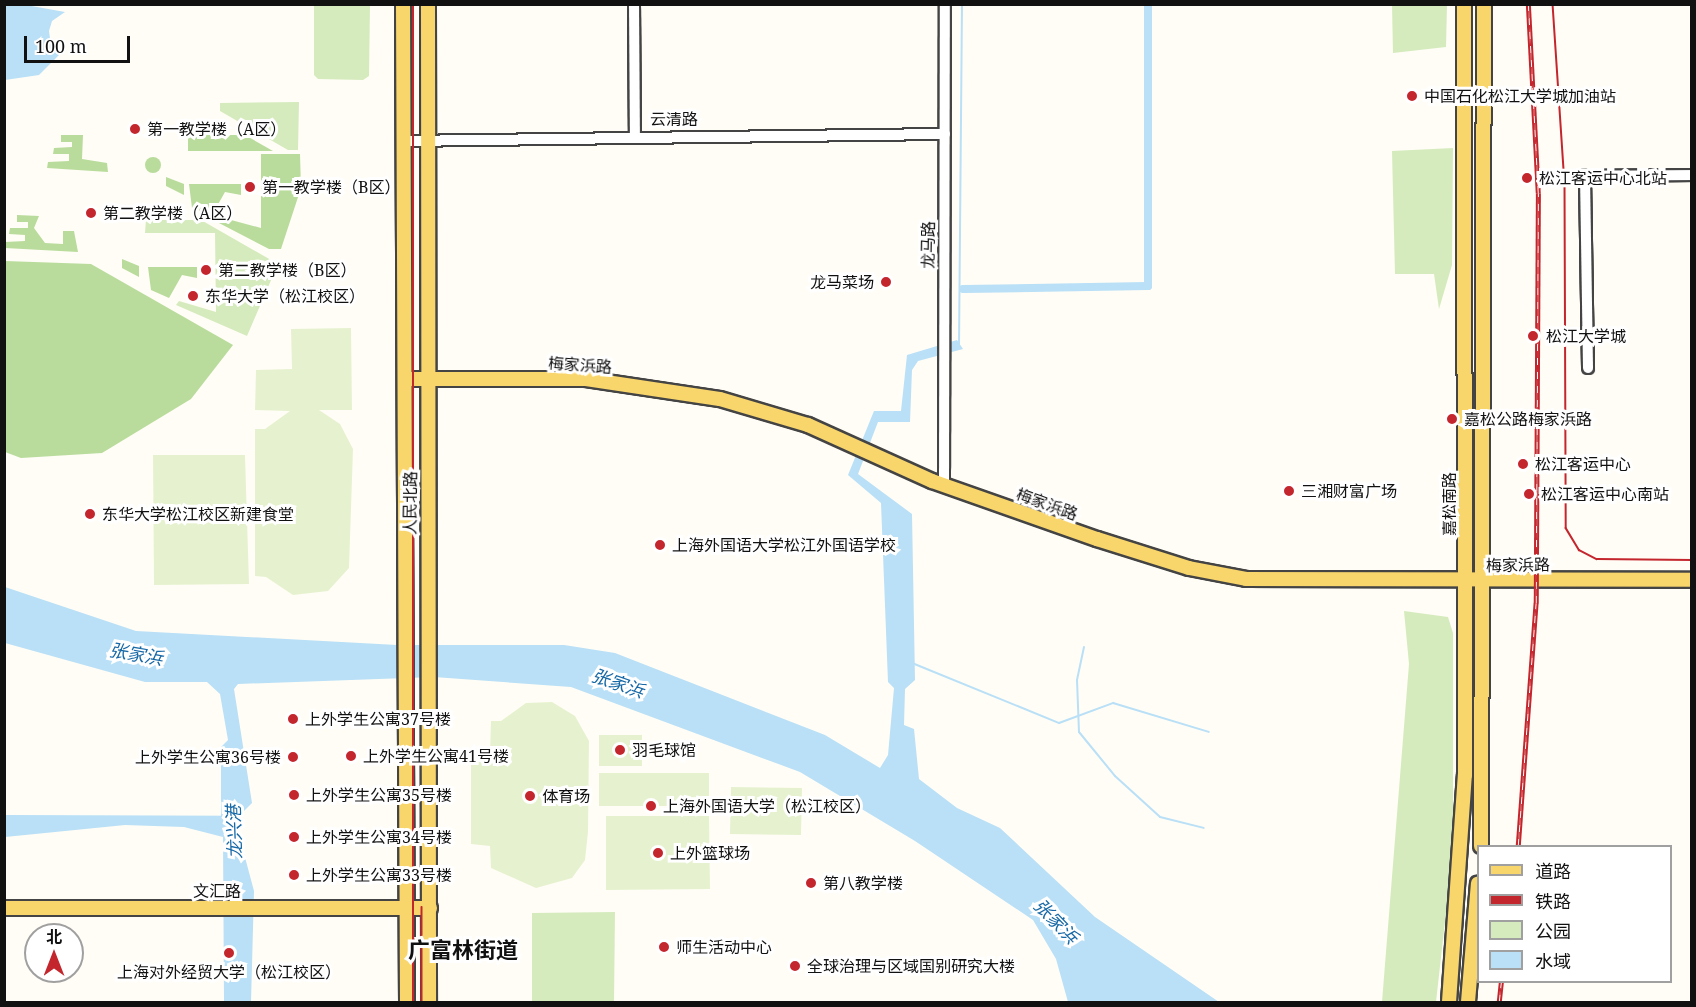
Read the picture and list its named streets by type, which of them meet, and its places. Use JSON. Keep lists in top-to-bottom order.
{
  "streets": {
    "main road": [
      "梅家浜路",
      "人民北路",
      "嘉松南路",
      "文汇路"
    ],
    "street": ["云清路", "龙马路"]
  },
  "crossings": [
    ["云清路", "龙马路"],
    ["云清路", "人民北路"],
    ["龙马路", "梅家浜路"],
    ["梅家浜路", "人民北路"],
    ["梅家浜路", "嘉松南路"],
    ["人民北路", "文汇路"]
  ],
  "districts": ["广富林街道"],
  "water": ["张家浜", "龙兴港"],
  "places": [
    "中国石化松江大学城加油站",
    "第一教学楼（A区）",
    "松江客运中心北站",
    "第一教学楼（B区）",
    "第二教学楼（A区）",
    "第二教学楼（B区）",
    "龙马菜场",
    "东华大学（松江校区）",
    "松江大学城",
    "嘉松公路梅家浜路",
    "松江客运中心",
    "三湘财富广场",
    "松江客运中心南站",
    "东华大学松江校区新建食堂",
    "上海外国语大学松江外国语学校",
    "上外学生公寓37号楼",
    "羽毛球馆",
    "上外学生公寓41号楼",
    "上外学生公寓36号楼",
    "上外学生公寓35号楼",
    "体育场",
    "上海外国语大学（松江校区）",
    "上外学生公寓34号楼",
    "上外篮球场",
    "上外学生公寓33号楼",
    "第八教学楼",
    "师生活动中心",
    "上海对外经贸大学（松江校区）",
    "全球治理与区域国别研究大楼"
  ],
  "legend": [
    "道路",
    "铁路",
    "公园",
    "水域"
  ],
  "scale_bar": "100 m",
  "north": "top"
}
